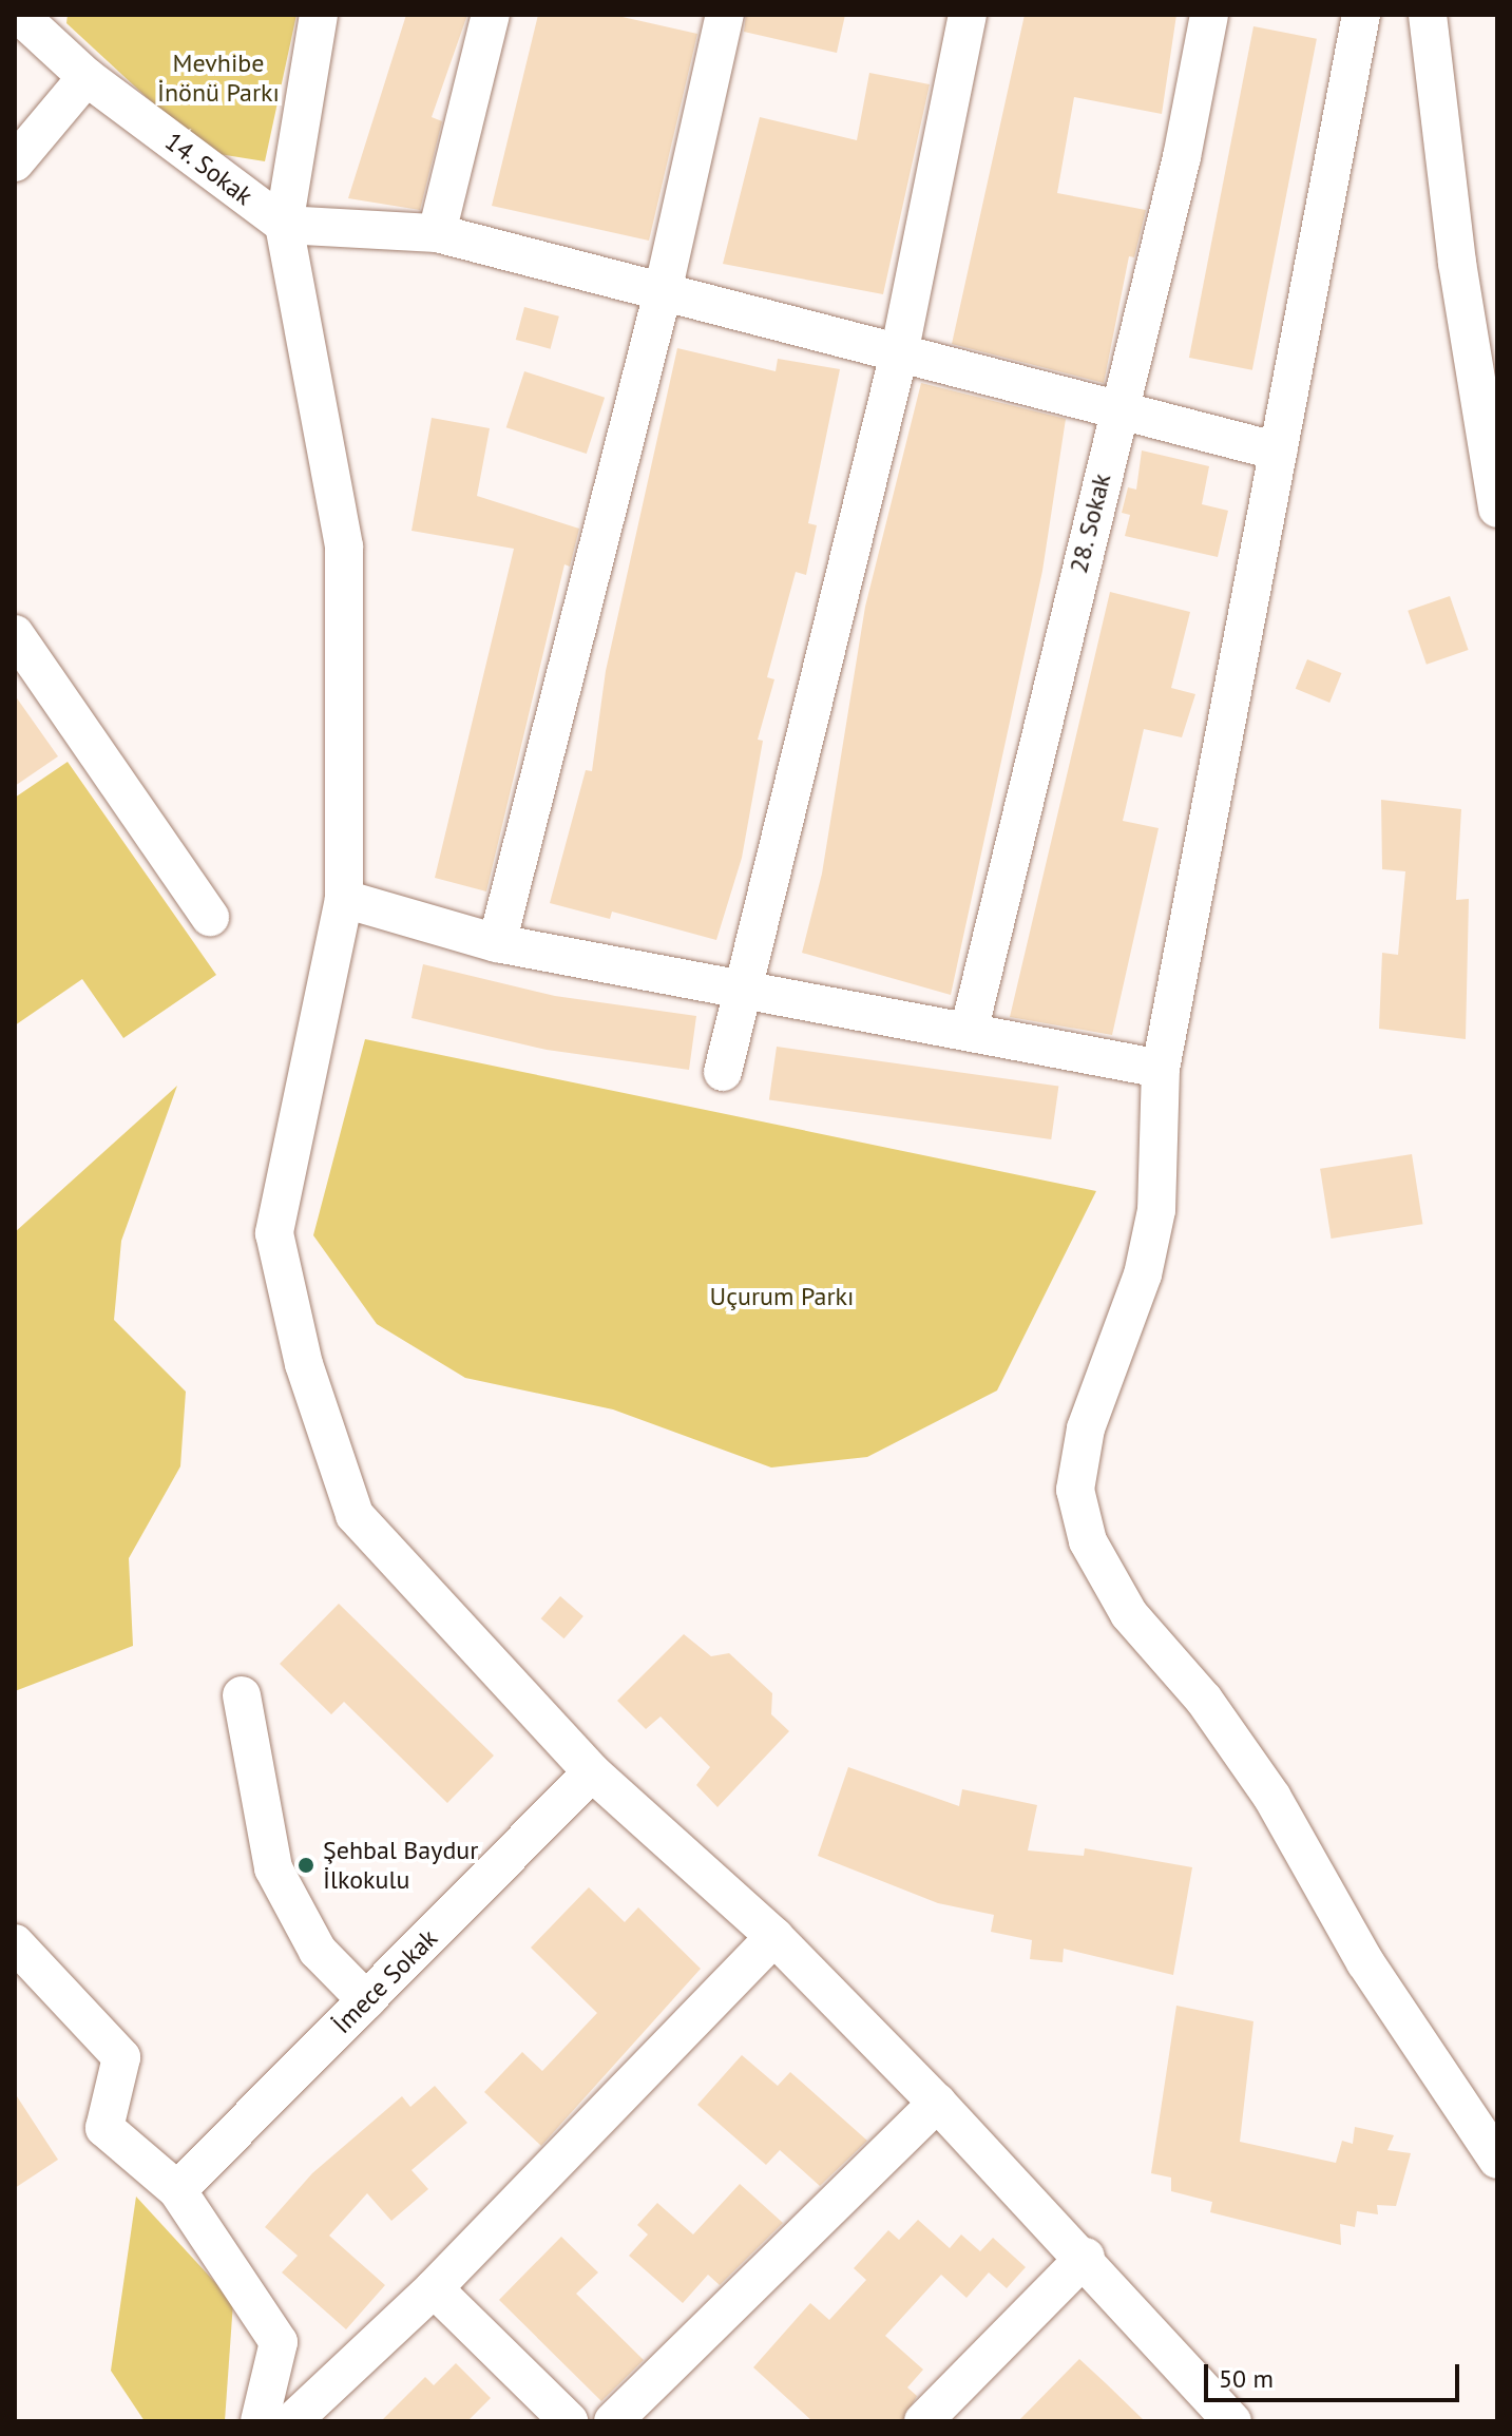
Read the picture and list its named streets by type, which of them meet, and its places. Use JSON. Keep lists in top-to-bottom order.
{
  "streets": {
    "street": ["14. Sokak", "28. Sokak", "İmece Sokak"]
  },
  "parks": ["Mevhibe İnönü Parkı", "Uçurum Parkı"],
  "places": ["Şehbal Baydur İlkokulu"],
  "scale_bar": "50 m"
}
